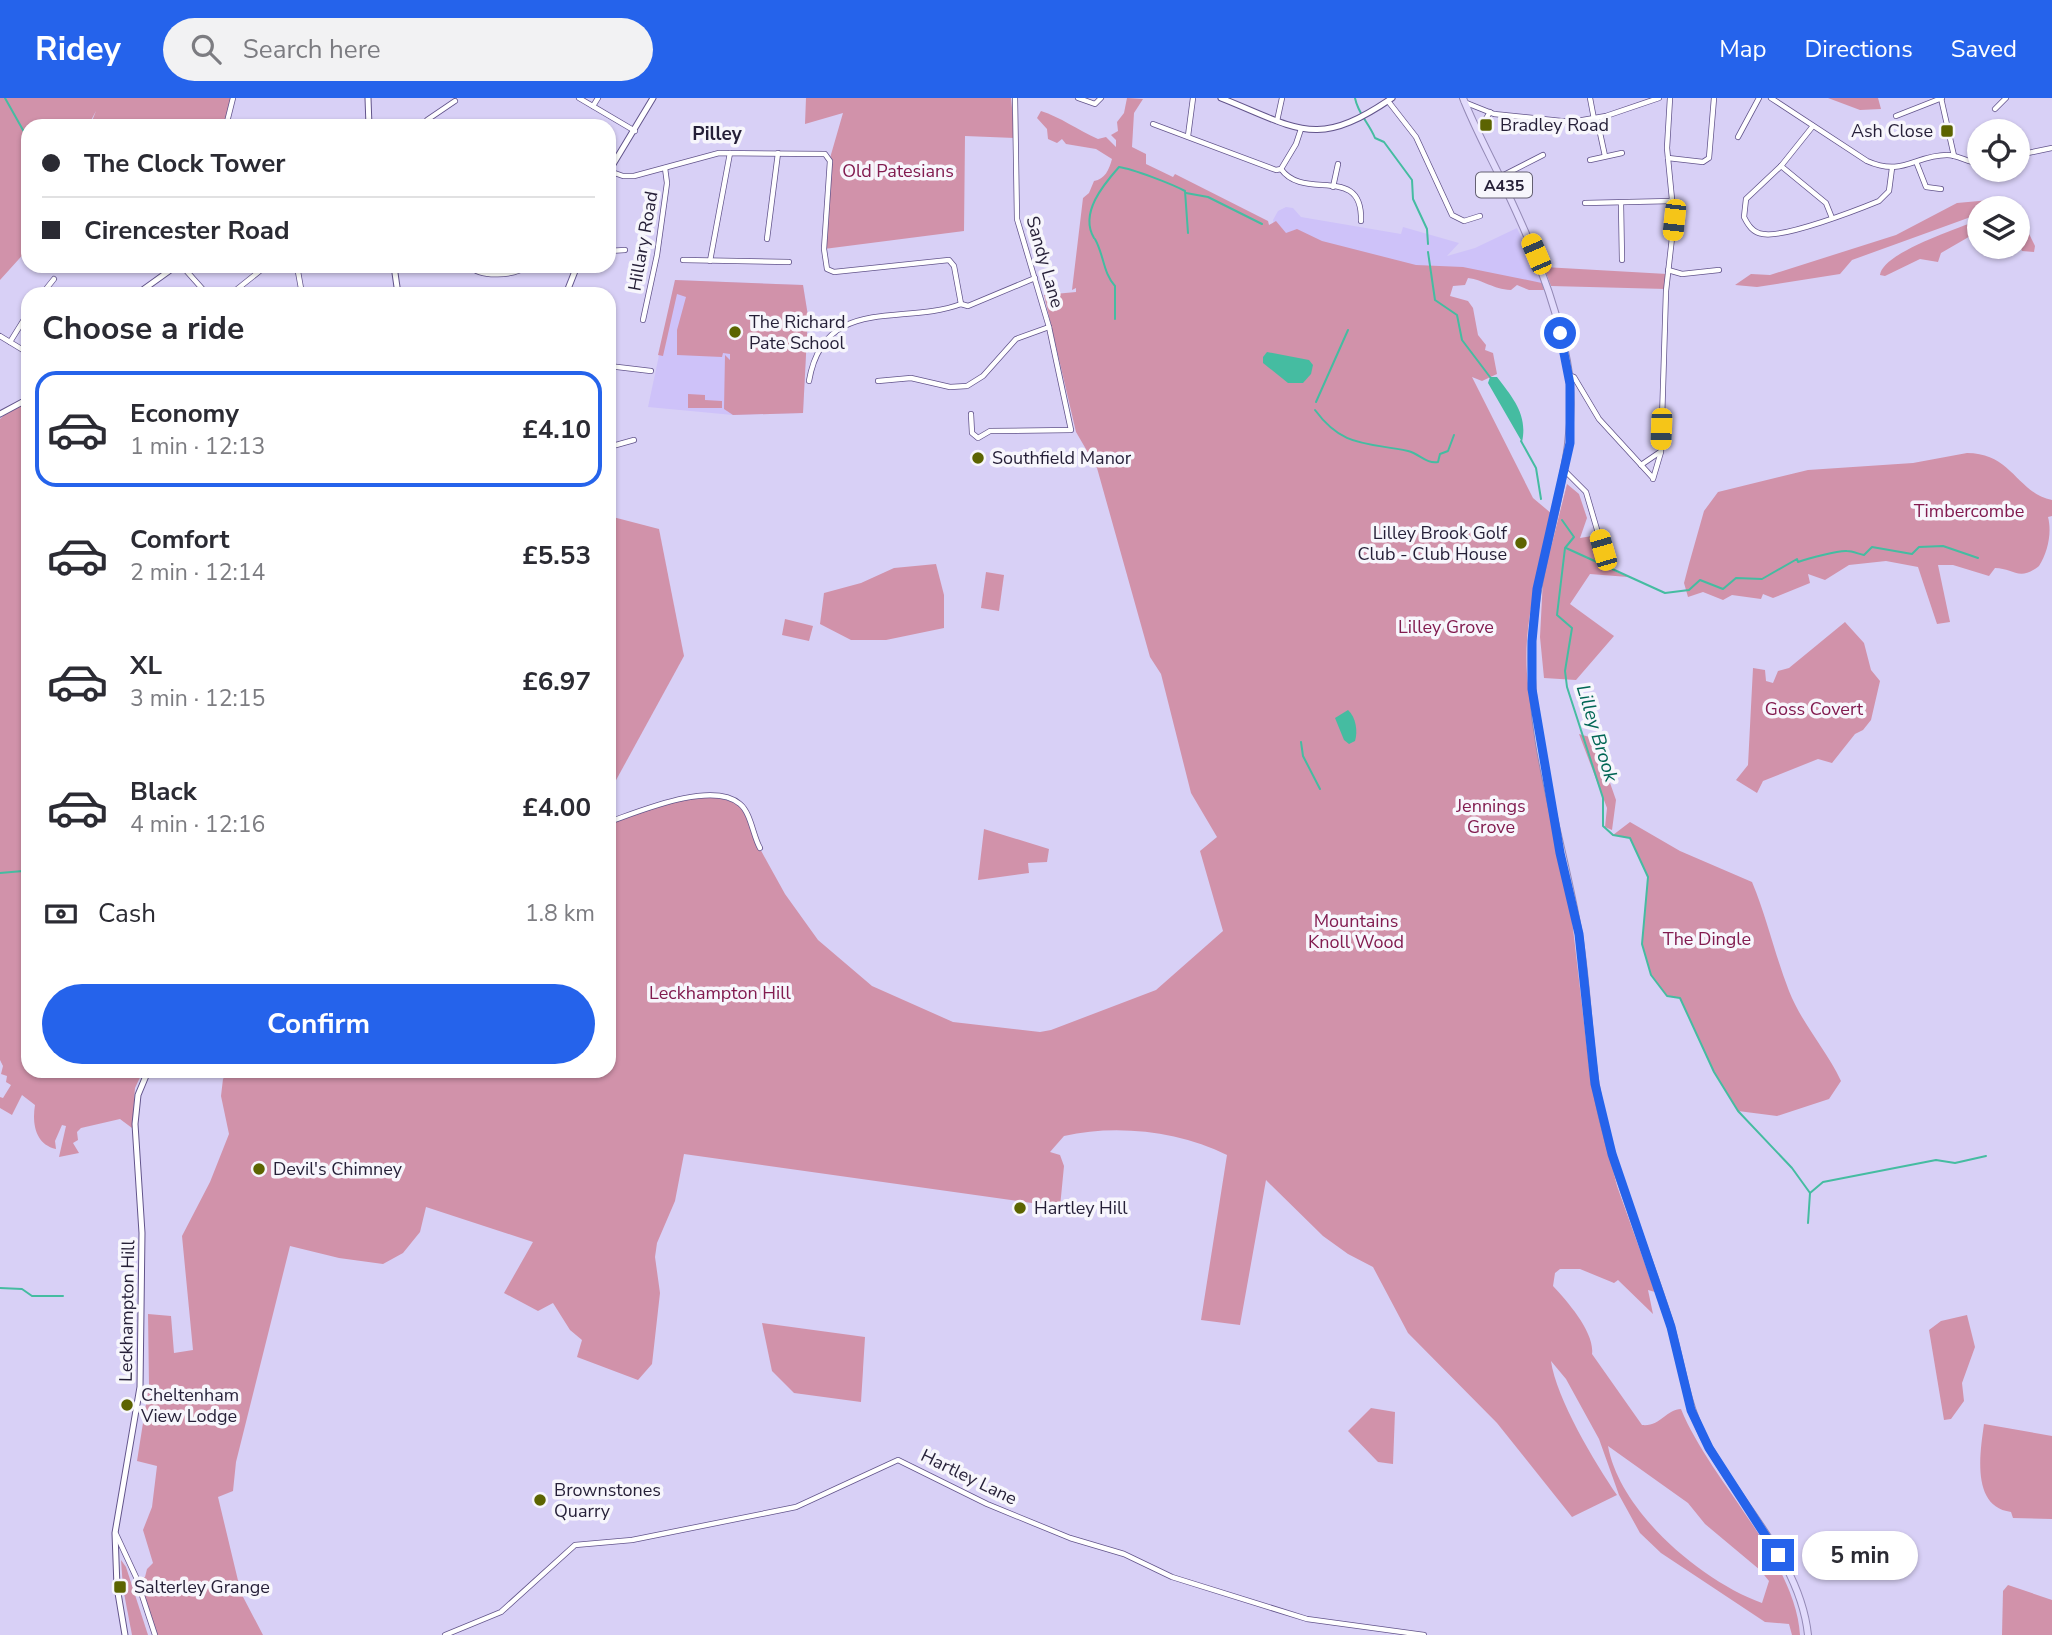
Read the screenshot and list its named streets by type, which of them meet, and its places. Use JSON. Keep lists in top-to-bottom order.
{
  "streets": {
    "main road": ["A435"],
    "street": [
      "Hillary Road",
      "Sandy Lane",
      "Leckhampton Hill",
      "Hartley Lane"
    ]
  },
  "districts": ["Pilley"],
  "water": ["Lilley Brook"],
  "parks": [
    "Old Patesians",
    "Timbercombe",
    "Lilley Grove",
    "Goss Covert",
    "Jennings Grove",
    "Mountains Knoll Wood",
    "The Dingle",
    "Leckhampton Hill"
  ],
  "places": {
    "transit": ["Bradley Road", "Ash Close", "Salterley Grange"],
    "other": [
      "The Richard Pate School",
      "Southfield Manor",
      "Lilley Brook Golf Club - Club House",
      "Devil's Chimney",
      "Hartley Hill",
      "Cheltenham View Lodge",
      "Brownstones Quarry"
    ]
  },
  "page": {
    "header": "Ridey",
    "search": "Search here",
    "nav": ["Map", "Directions", "Saved"],
    "banner": ["The Clock Tower", "Cirencester Road"],
    "heading": "Choose a ride",
    "list": [
      {
        "name": "Economy",
        "note": "1 min · 12:13",
        "value": "£4.10"
      },
      {
        "name": "Comfort",
        "note": "2 min · 12:14",
        "value": "£5.53"
      },
      {
        "name": "XL",
        "note": "3 min · 12:15",
        "value": "£6.97"
      },
      {
        "name": "Black",
        "note": "4 min · 12:16",
        "value": "£4.00"
      }
    ],
    "pay": ["Cash", "1.8 km"],
    "buttons": "Confirm",
    "bubble": "5 min"
  }
}
